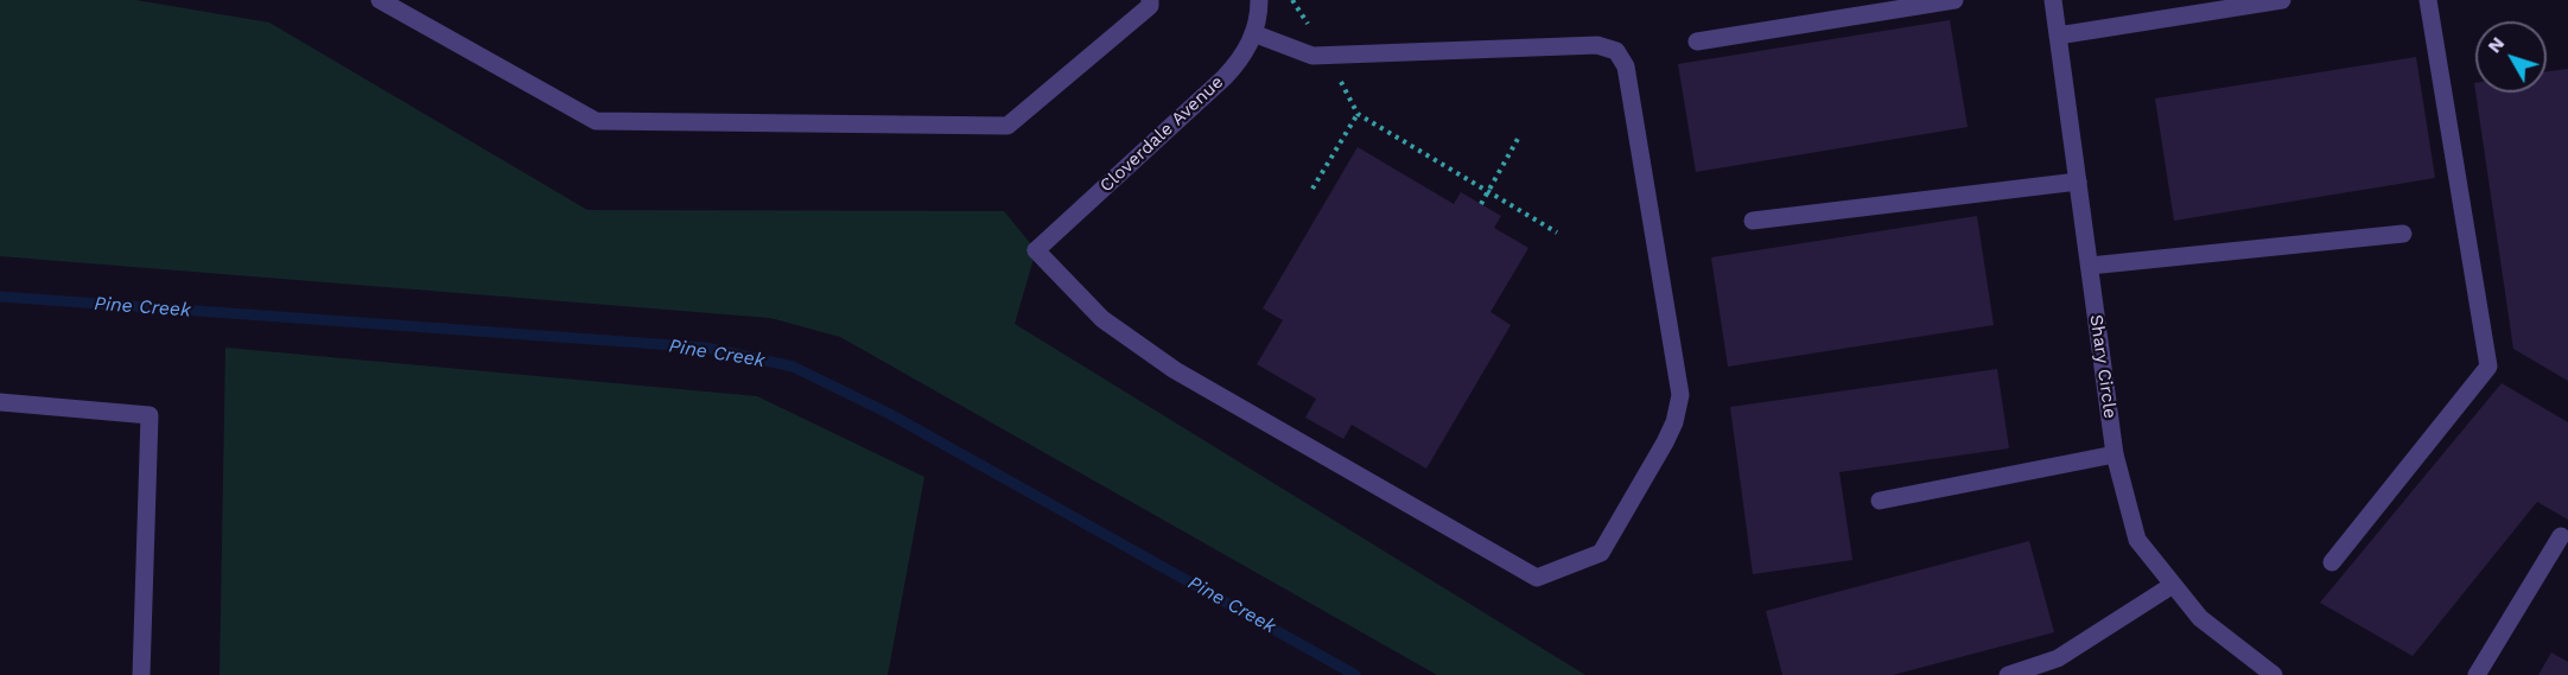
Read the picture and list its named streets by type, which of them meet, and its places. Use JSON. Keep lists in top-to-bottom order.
{
  "streets": {
    "street": ["Cloverdale Avenue", "Shary Circle"]
  },
  "water": ["Pine Creek"],
  "north": "top left"
}
